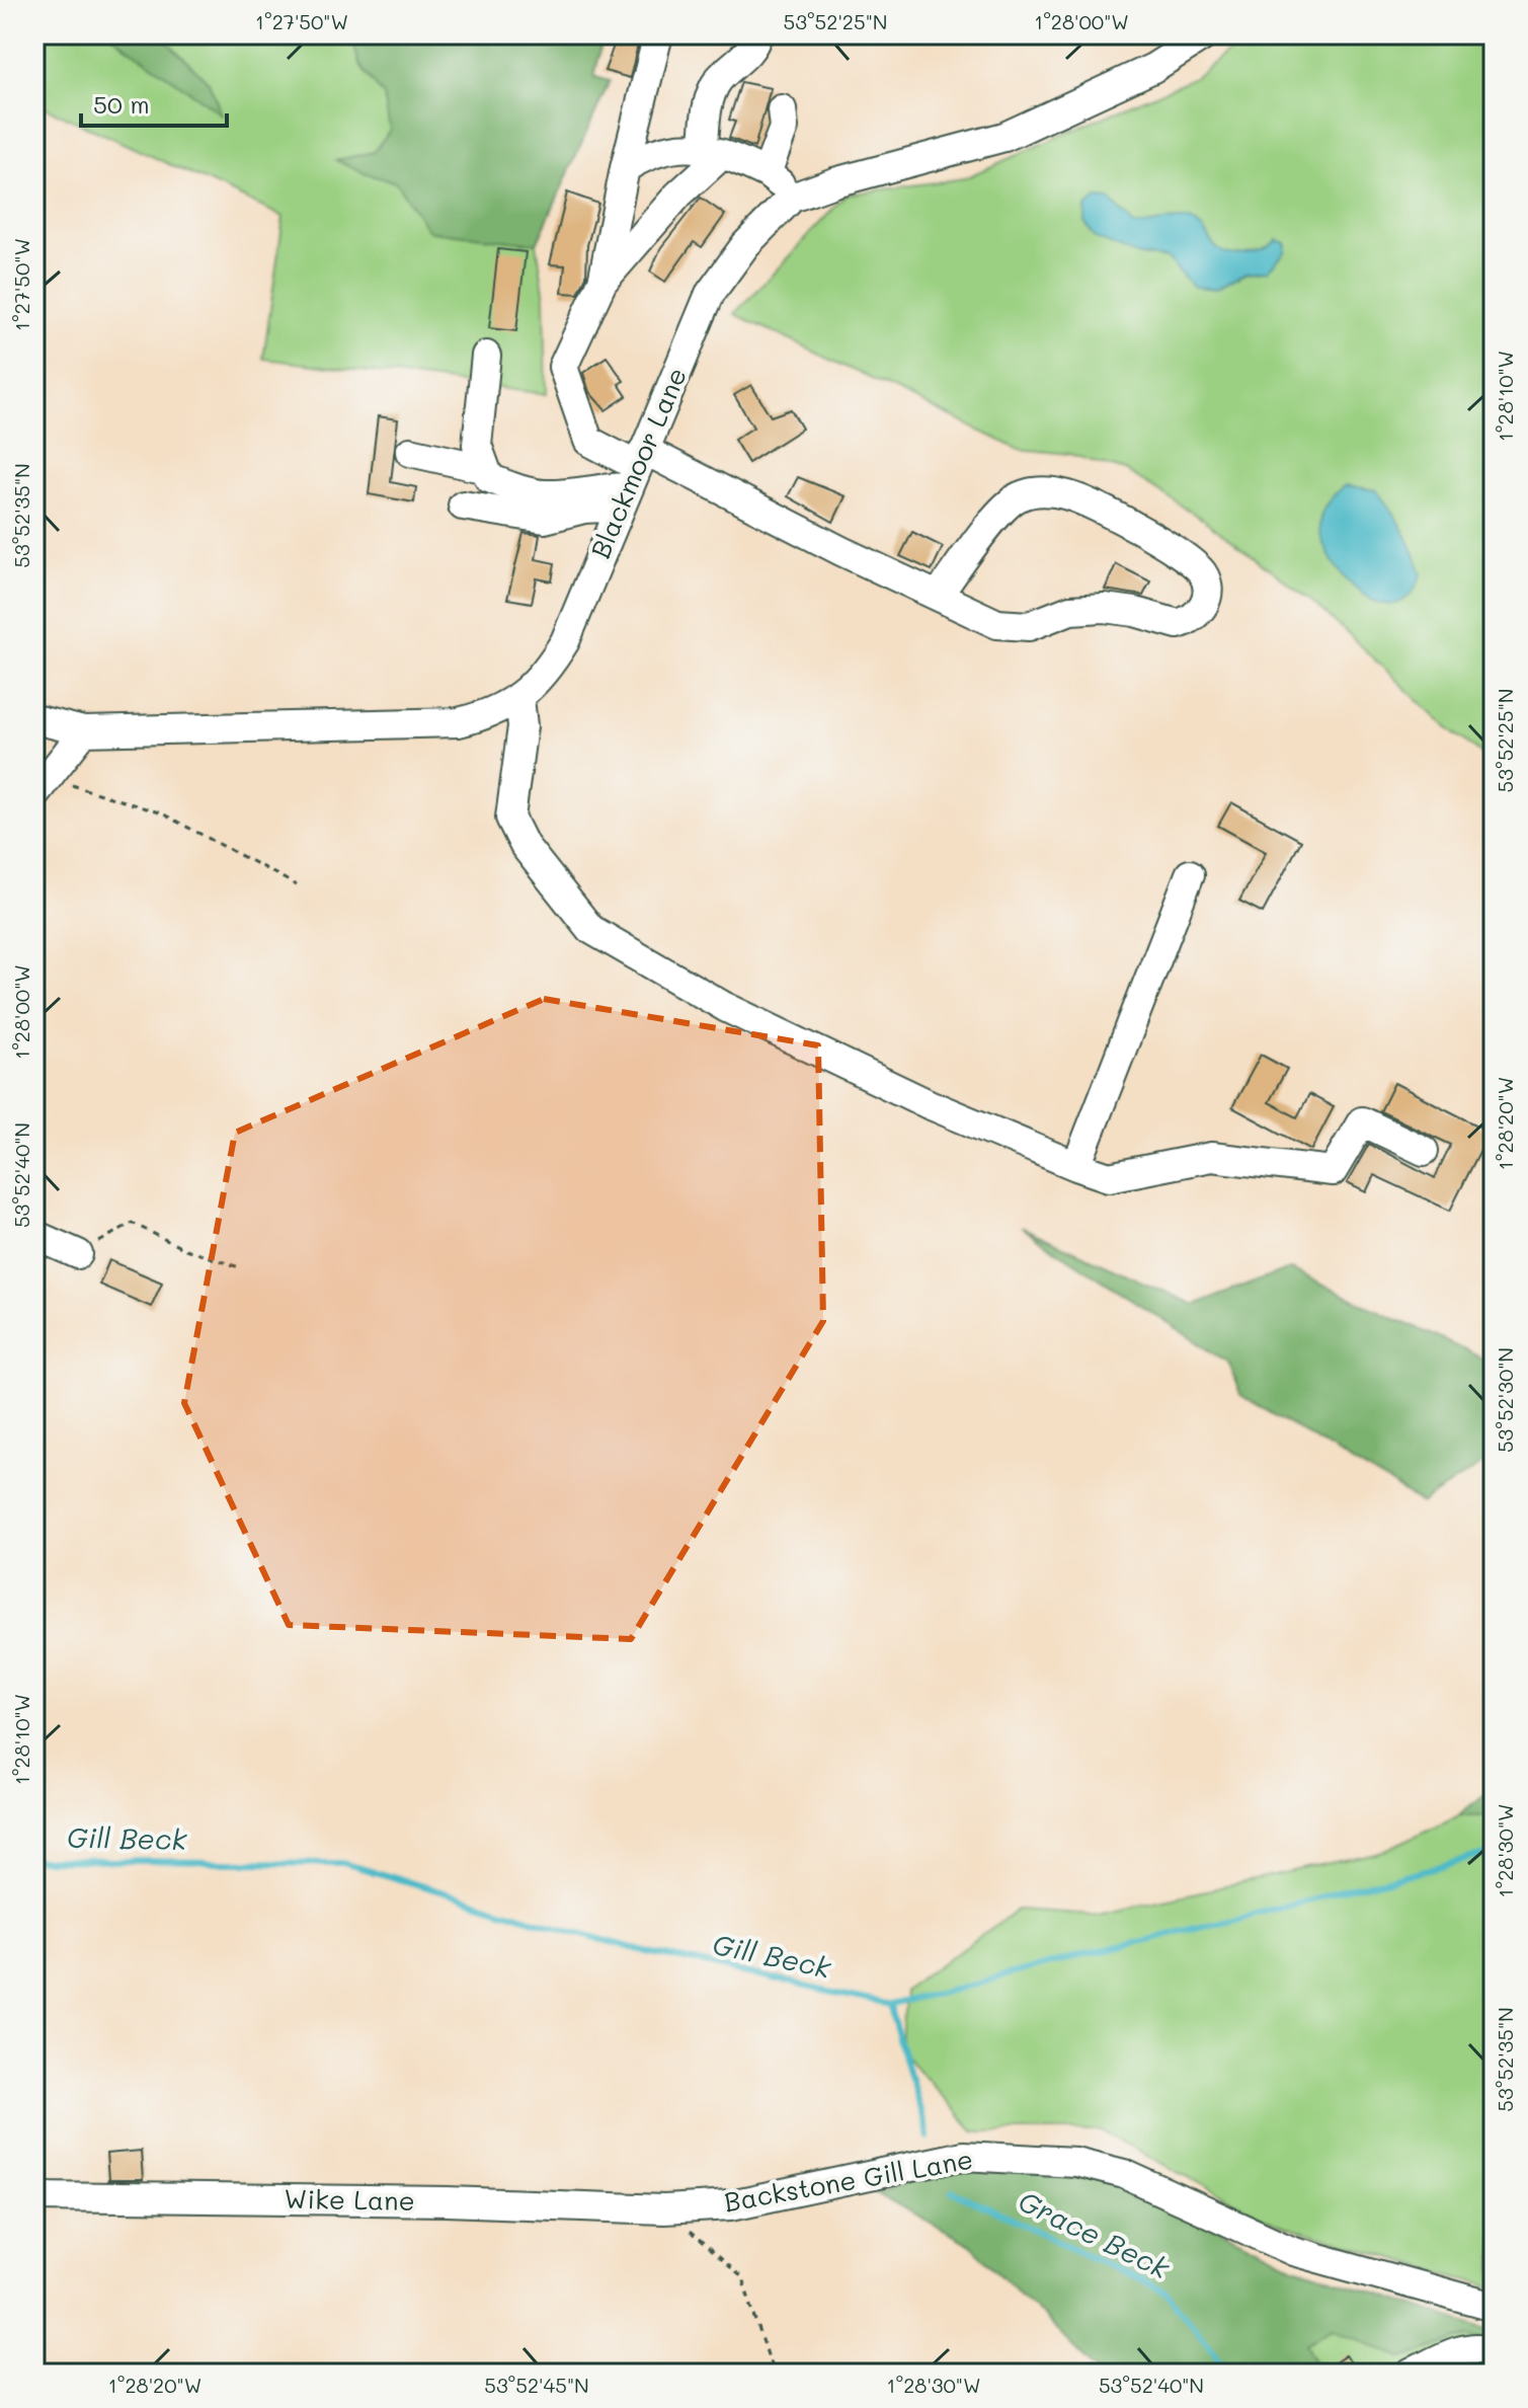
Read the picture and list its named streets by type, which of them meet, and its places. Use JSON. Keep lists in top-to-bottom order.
{
  "streets": {
    "street": ["Blackmoor Lane", "Backstone Gill Lane", "Wike Lane"]
  },
  "crossings": [
    ["Backstone Gill Lane", "Wike Lane"]
  ],
  "water": ["Gill Beck", "Grace Beck"],
  "scale_bar": "50 m",
  "coordinates": [
    "1°27'50\"W",
    "53°52'25\"N",
    "1°28'00\"W",
    "1°28'10\"W",
    "53°52'35\"N",
    "1°28'20\"W",
    "53°52'40\"N",
    "53°52'30\"N",
    "1°28'30\"W",
    "53°52'45\"N"
  ]
}
